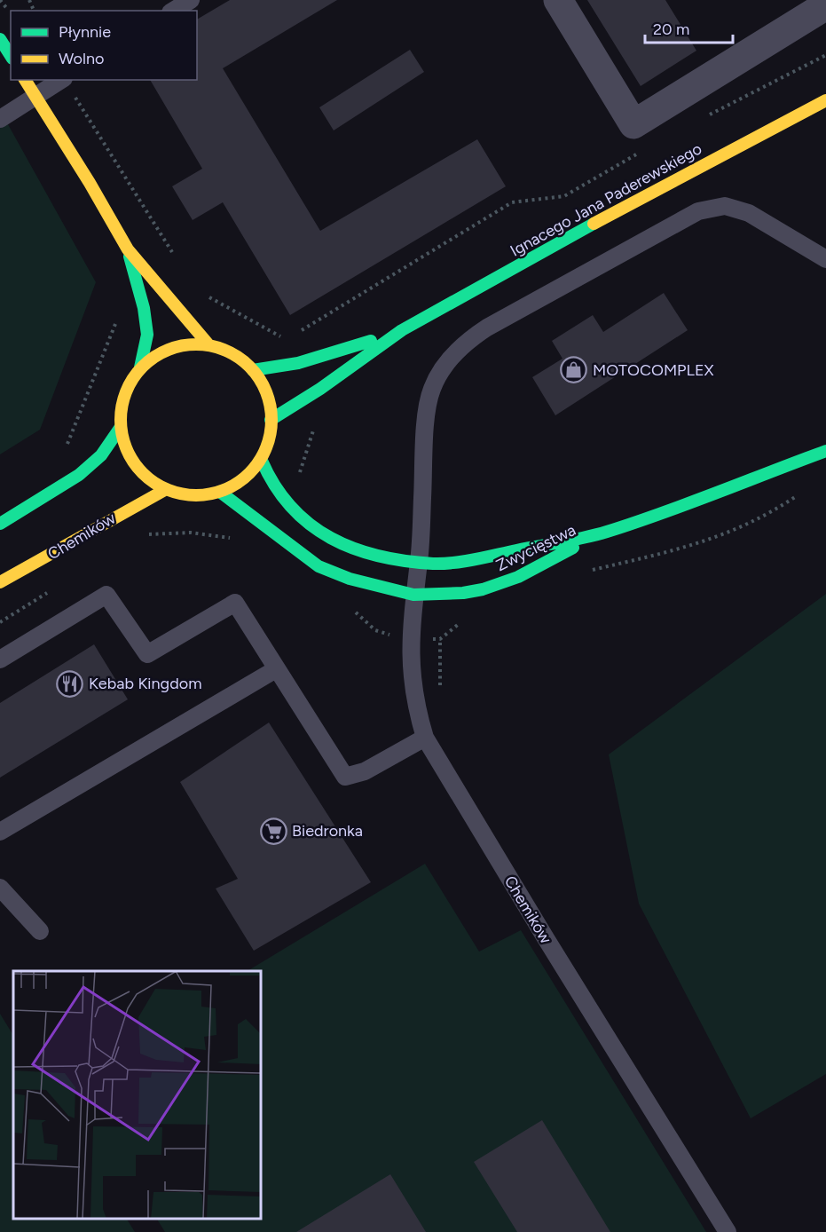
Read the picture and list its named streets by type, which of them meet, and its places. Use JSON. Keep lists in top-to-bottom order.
{
  "streets": {
    "main road": ["Ignacego Jana Paderewskiego", "Chemików", "Zwycięstwa"]
  },
  "crossings": [
    ["Ignacego Jana Paderewskiego", "Chemików"],
    ["Ignacego Jana Paderewskiego", "Zwycięstwa"],
    ["Chemików", "Zwycięstwa"]
  ],
  "places": {
    "shop": ["MOTOCOMPLEX"],
    "restaurant": ["Kebab Kingdom"],
    "supermarket": ["Biedronka"]
  },
  "legend": ["Płynnie", "Wolno"],
  "scale_bar": "20 m"
}
